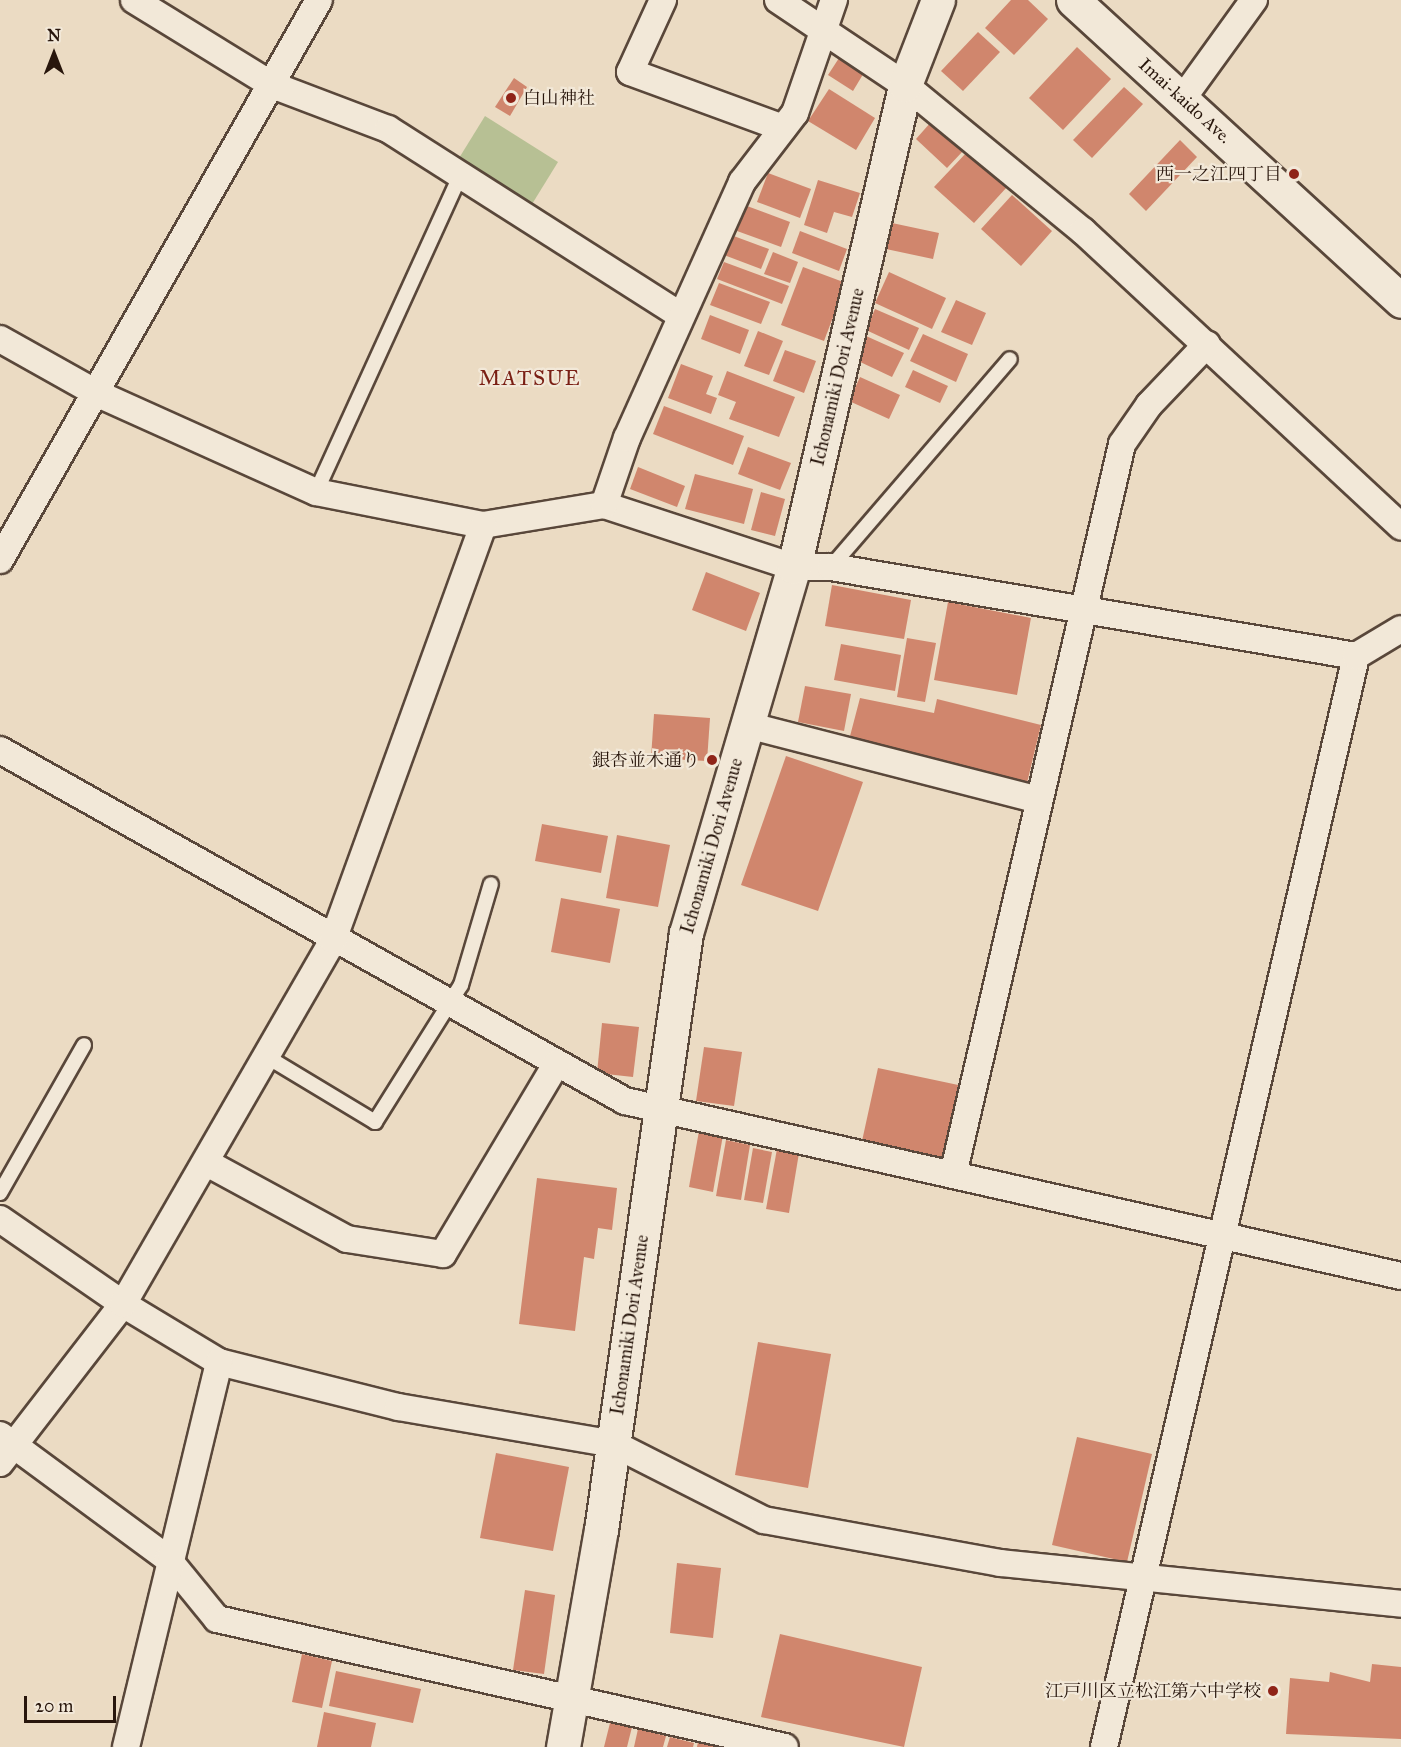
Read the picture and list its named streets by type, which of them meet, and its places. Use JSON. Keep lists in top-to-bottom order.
{
  "streets": {
    "street": ["Imai-kaido Ave.", "Ichonamiki Dori Avenue"]
  },
  "districts": ["MATSUE"],
  "places": [
    "白山神社",
    "西一之江四丁目",
    "銀杏並木通り",
    "江戸川区立松江第六中学校"
  ],
  "scale_bar": "20 m",
  "north": "top"
}
